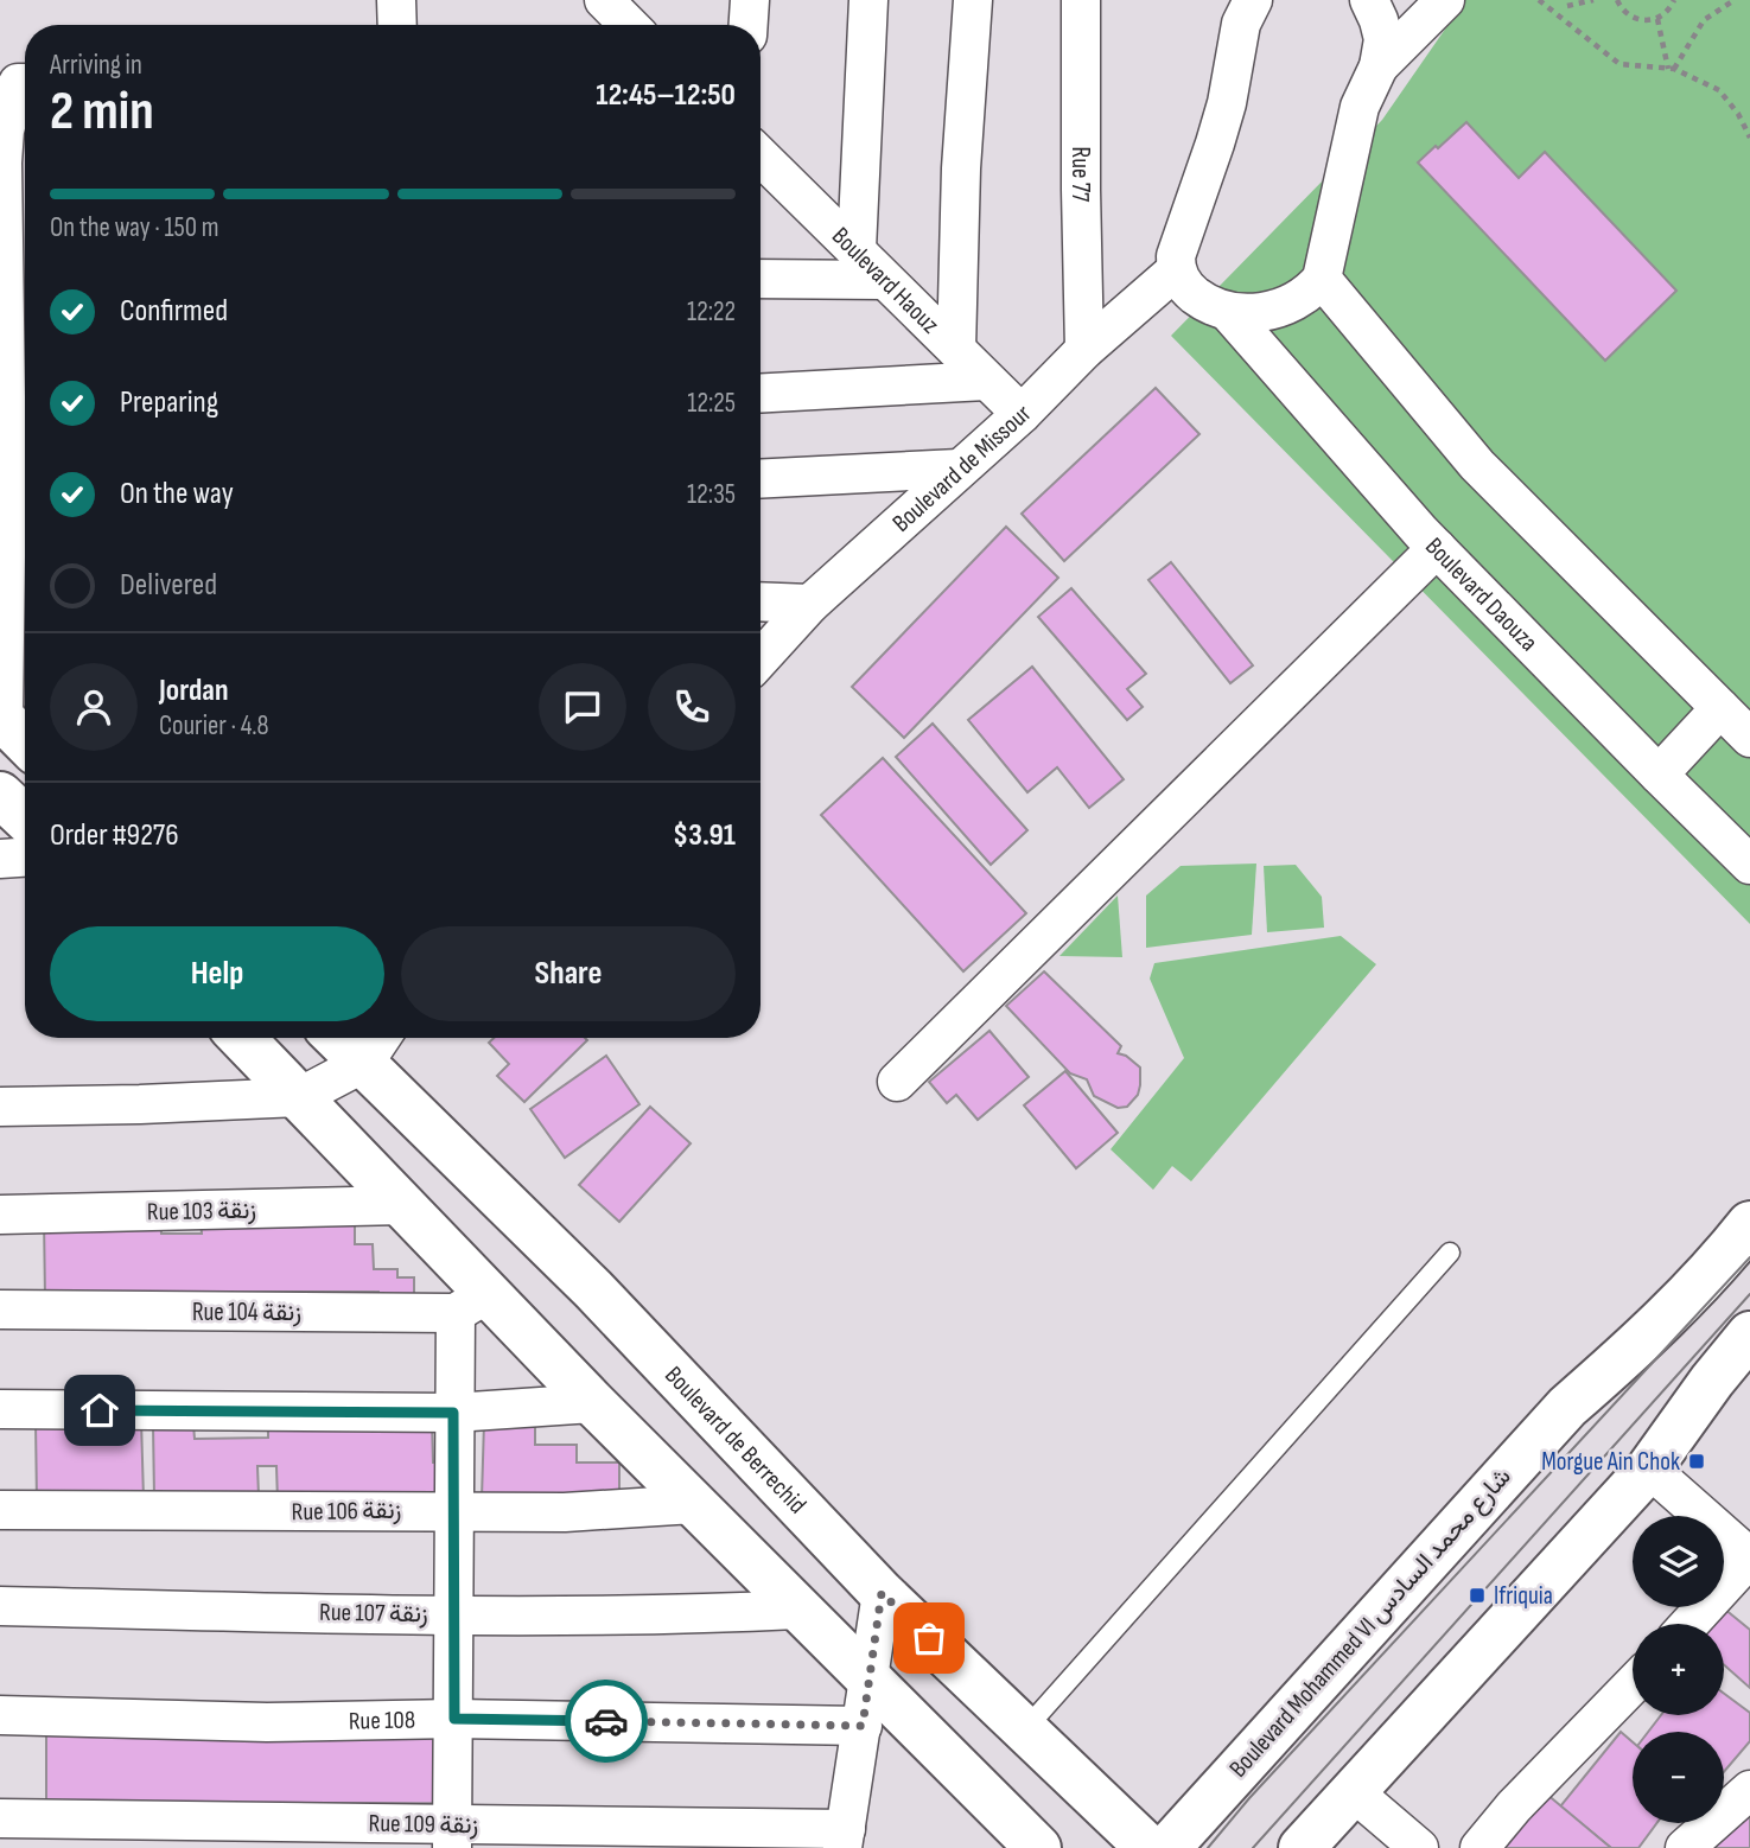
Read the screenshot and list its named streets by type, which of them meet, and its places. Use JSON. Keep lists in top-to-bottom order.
{
  "streets": {
    "street": [
      "Rue 77",
      "Boulevard Haouz",
      "Boulevard de Missour",
      "Boulevard Daouza",
      "Rue 103 زنقة",
      "Rue 104 زنقة",
      "Boulevard de Berrechid",
      "Rue 106 زنقة",
      "Rue 107 زنقة",
      "Boulevard Mohammed VI شارع محمد السادس",
      "Rue 108",
      "Rue 109 زنقة"
    ]
  },
  "crossings": [
    ["Rue 77", "Boulevard de Missour"],
    ["Boulevard Haouz", "Boulevard de Missour"]
  ],
  "places": {
    "transit": ["Morgue Ain Chok", "Ifriquia"]
  },
  "page": {
    "heading": ["2 min", "Arriving in", "12:45–12:50"],
    "panel": [
      "Jordan",
      "Courier · 4.8",
      "Order #9276",
      "$3.91"
    ],
    "bar": "On the way · 150 m",
    "list": [
      ["Confirmed", "12:22"],
      ["Preparing", "12:25"],
      ["On the way", "12:35"],
      "Delivered"
    ],
    "buttons": ["Help", "Share"],
    "map_buttons": ["+", "−"]
  }
}
